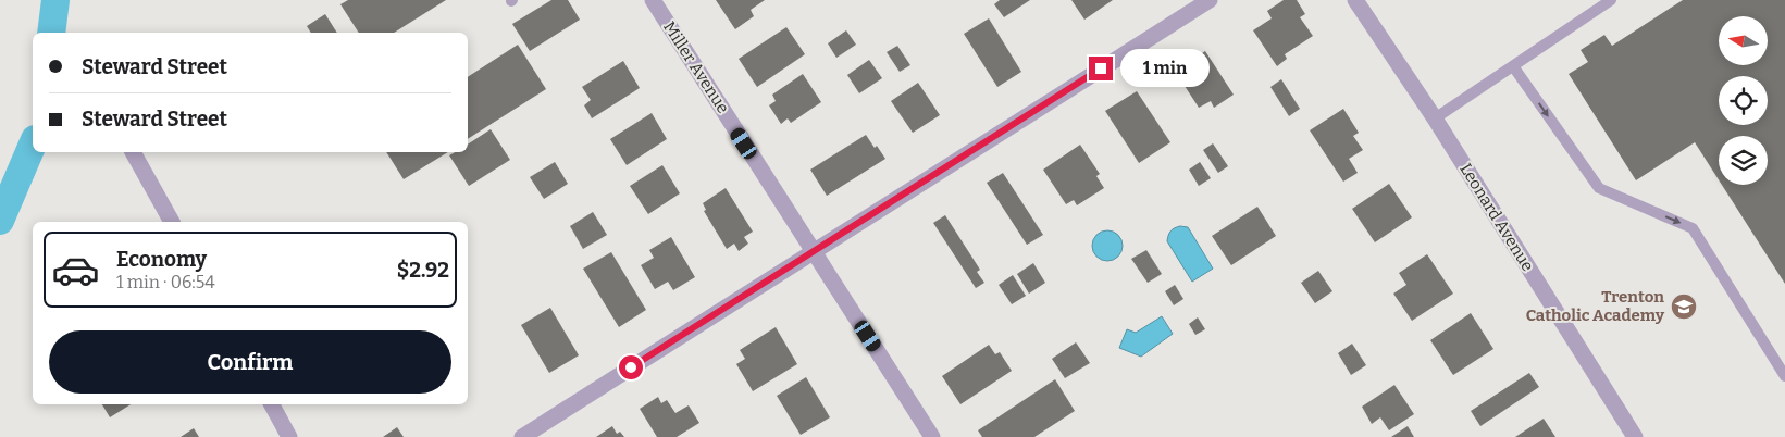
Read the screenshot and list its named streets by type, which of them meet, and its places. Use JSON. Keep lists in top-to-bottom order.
{
  "streets": {
    "street": ["Miller Avenue", "Leonard Avenue"]
  },
  "places": {
    "school or university": ["Trenton Catholic Academy"]
  },
  "north": "left",
  "page": {
    "banner": ["Steward Street", "Steward Street"],
    "bubble": "1 min",
    "list": [
      {
        "name": "Economy",
        "note": "1 min · 06:54",
        "value": "$2.92"
      }
    ],
    "buttons": "Confirm"
  }
}
